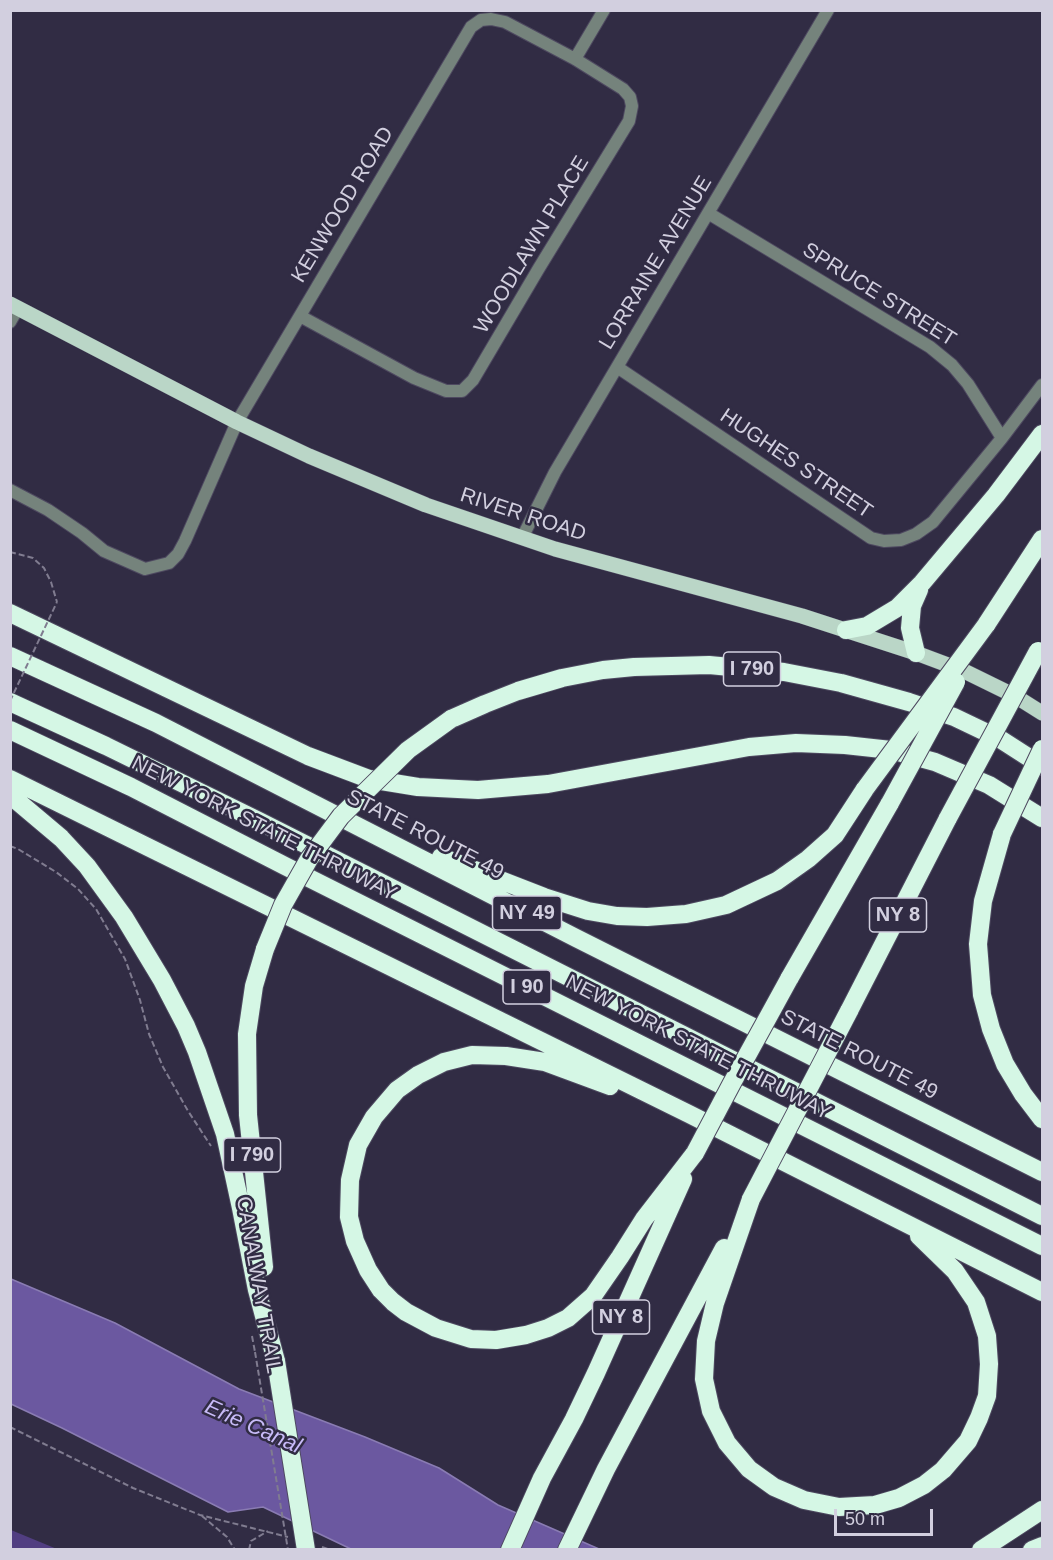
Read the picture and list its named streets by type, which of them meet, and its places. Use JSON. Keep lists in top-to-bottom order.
{
  "streets": {
    "highway": [
      "I 790",
      "NEW YORK STATE THRUWAY",
      "STATE ROUTE 49",
      "NY 49",
      "NY 8",
      "I 90"
    ],
    "main road": ["RIVER ROAD"],
    "street": [
      "KENWOOD ROAD",
      "WOODLAWN PLACE",
      "LORRAINE AVENUE",
      "SPRUCE STREET",
      "HUGHES STREET"
    ],
    "path": ["CANALWAY TRAIL"]
  },
  "crossings": [
    ["KENWOOD ROAD", "WOODLAWN PLACE"],
    ["KENWOOD ROAD", "RIVER ROAD"],
    ["LORRAINE AVENUE", "SPRUCE STREET"],
    ["LORRAINE AVENUE", "HUGHES STREET"],
    ["LORRAINE AVENUE", "RIVER ROAD"],
    ["SPRUCE STREET", "HUGHES STREET"]
  ],
  "water": ["Erie Canal"],
  "scale_bar": "50 m"
}
